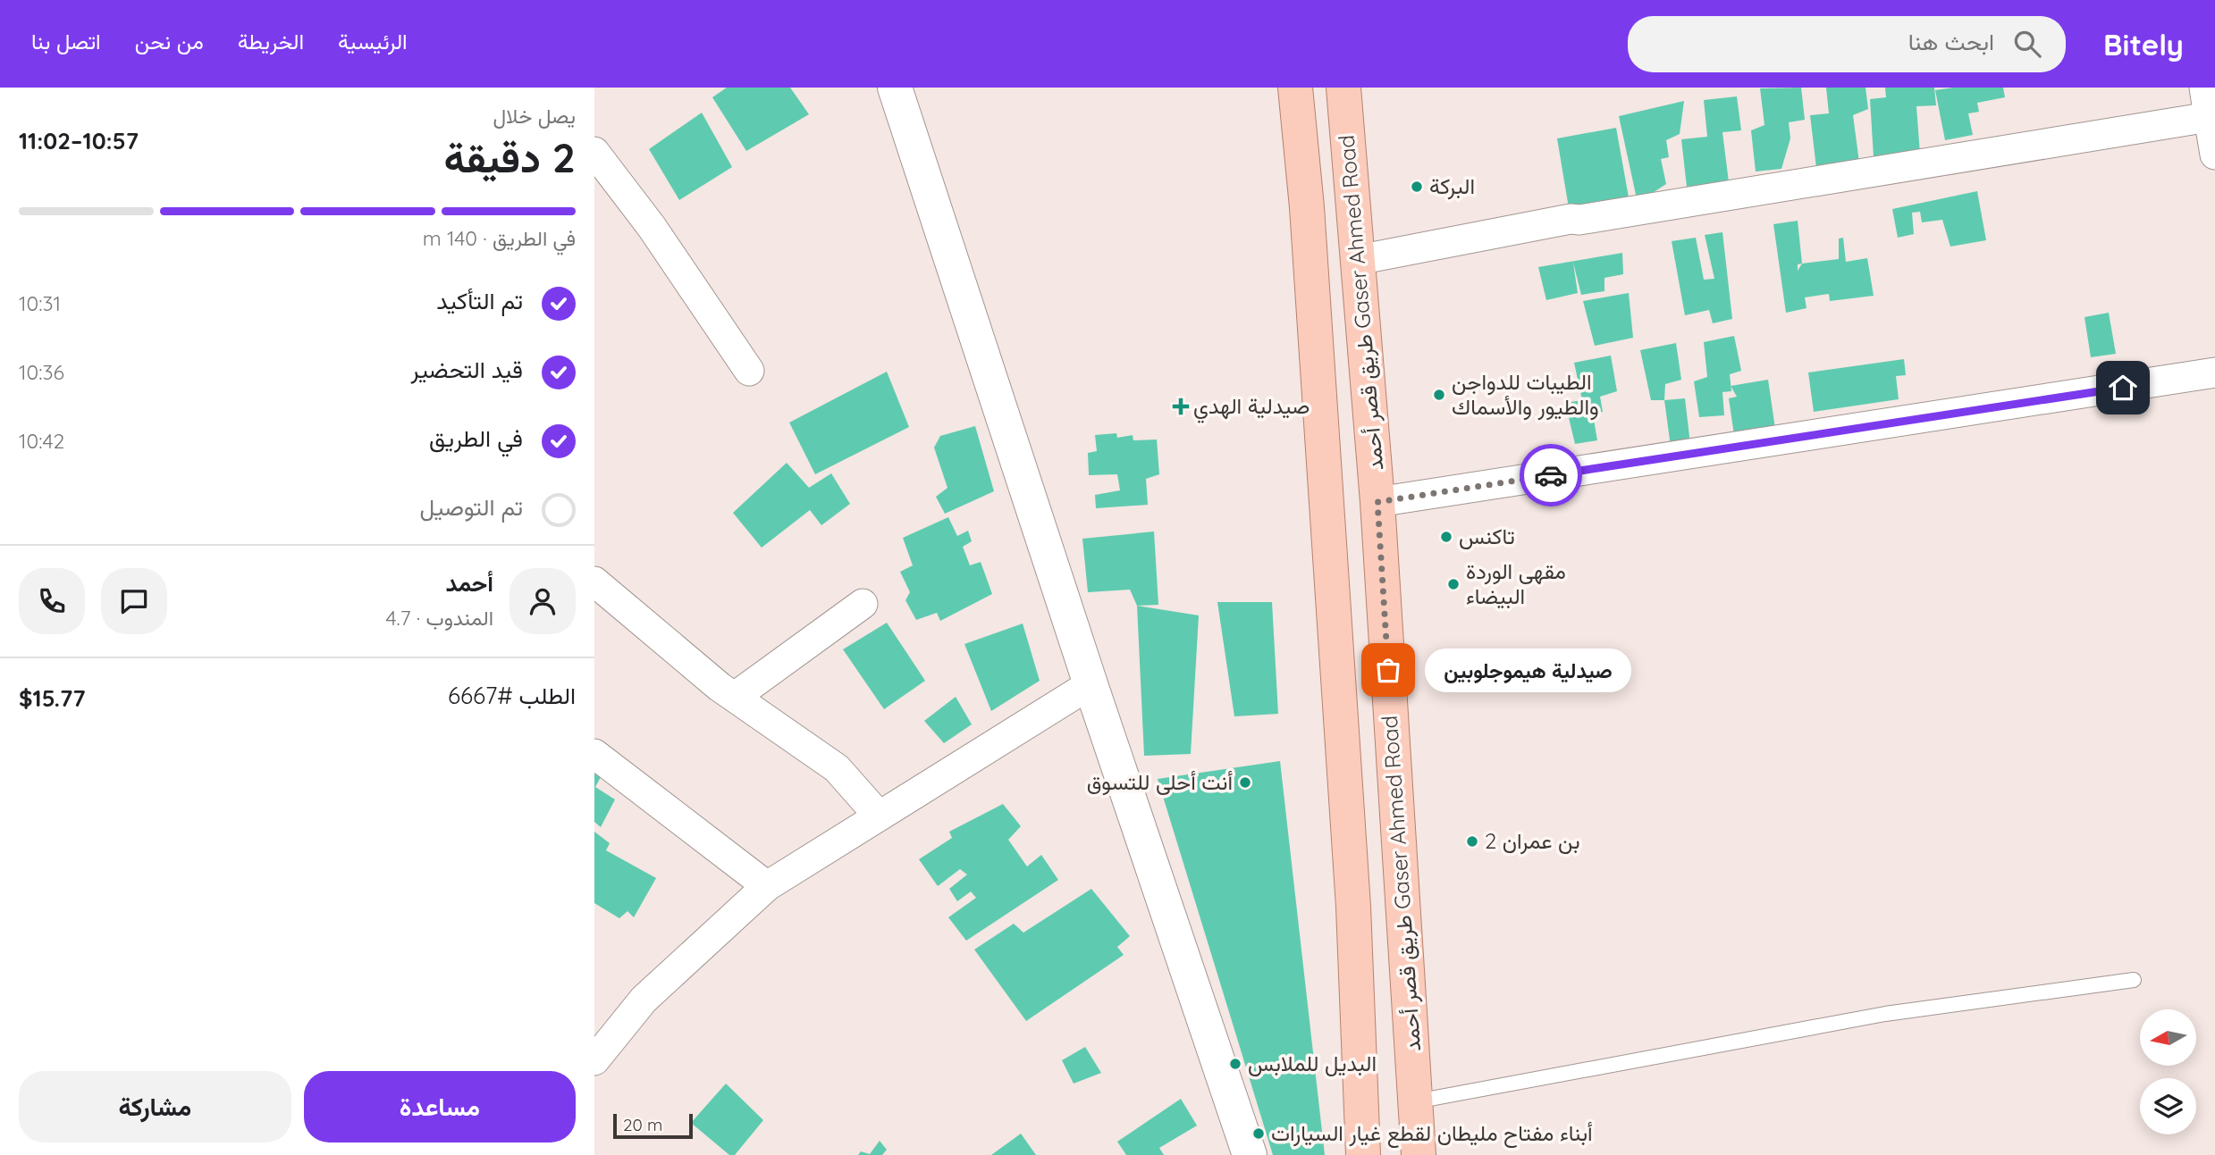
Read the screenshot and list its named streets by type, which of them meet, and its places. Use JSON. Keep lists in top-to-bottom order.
{
  "streets": {
    "main road": ["طريق قصر أحمد Gaser Ahmed Road"]
  },
  "places": {
    "other": [
      "البركة",
      "الطيبات للدواجن والطيور والأسماك",
      "تاكنس",
      "مقهى الوردة البيضاء",
      "صيدلية هيموجلوبين",
      "أنت أحلى للتسوق",
      "بن عمران 2",
      "البديل للملابس",
      "أبناء مفتاح مليطان لقطع غيار السيارات"
    ],
    "health": ["صيدلية الهدي"]
  },
  "scale_bar": "20 m",
  "north": "left",
  "page": {
    "header": "Bitely",
    "search": "ابحث هنا",
    "nav": [
      "الرئيسية",
      "الخريطة",
      "من نحن",
      "اتصل بنا"
    ],
    "heading": ["2 دقيقة", "يصل خلال", "10:57–11:02"],
    "panel": [
      "أحمد",
      "المندوب · 4.7",
      "الطلب #6667",
      "$15.77"
    ],
    "bar": "في الطريق · 140 m",
    "list": [
      ["تم التأكيد", "10:31"],
      ["قيد التحضير", "10:36"],
      ["في الطريق", "10:42"],
      "تم التوصيل"
    ],
    "bubble": "صيدلية هيموجلوبين",
    "buttons": ["مساعدة", "مشاركة"],
    "scale": "20 m"
  }
}
